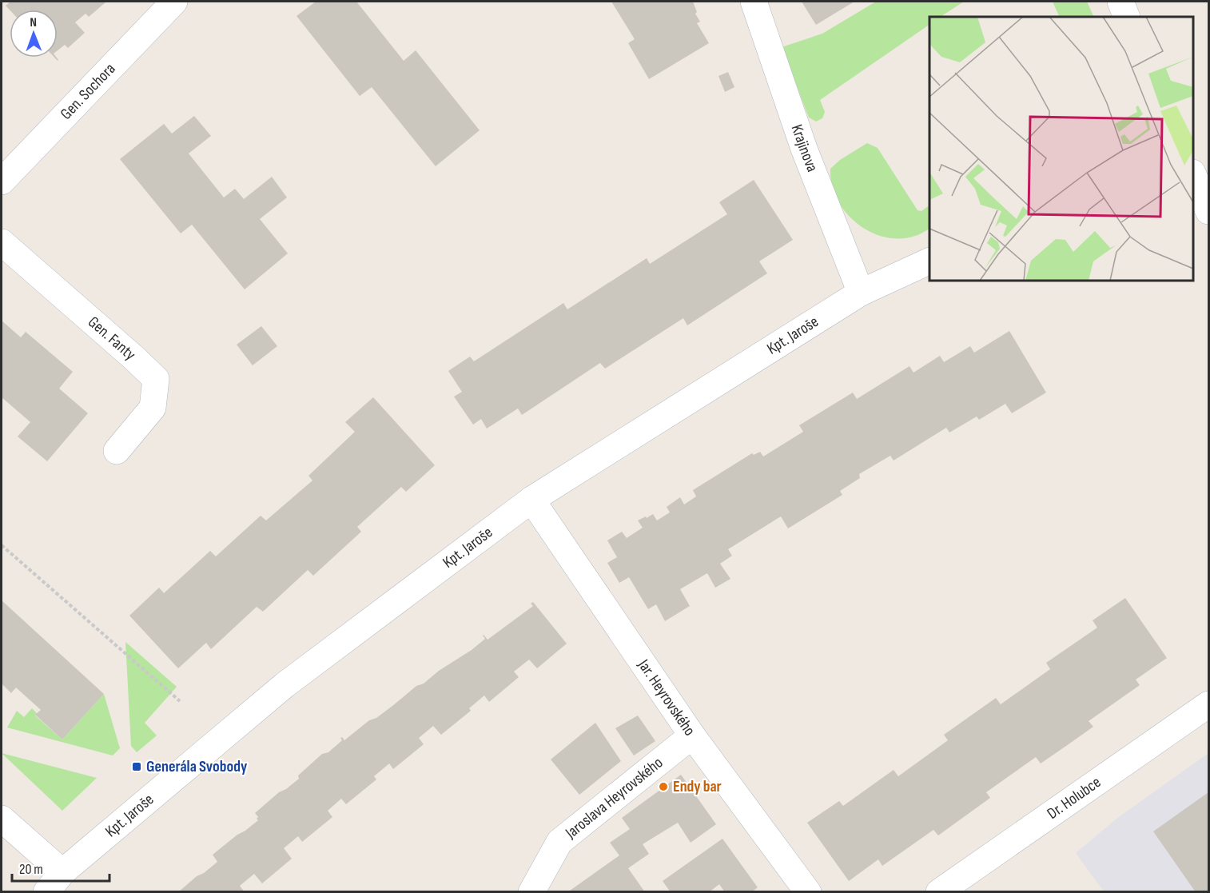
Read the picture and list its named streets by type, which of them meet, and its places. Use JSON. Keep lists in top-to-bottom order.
{
  "streets": {
    "street": [
      "Gen. Sochora",
      "Krajinova",
      "Kpt. Jaroše",
      "Gen. Fanty",
      "Jar. Heyrovského",
      "Jaroslava Heyrovského",
      "Dr. Holubce"
    ]
  },
  "crossings": [
    ["Krajinova", "Kpt. Jaroše"],
    ["Kpt. Jaroše", "Jar. Heyrovského"],
    ["Jar. Heyrovského", "Jaroslava Heyrovského"]
  ],
  "places": {
    "transit": ["Generála Svobody"],
    "other": ["Endy bar"]
  },
  "scale_bar": "20 m",
  "north": "top"
}
